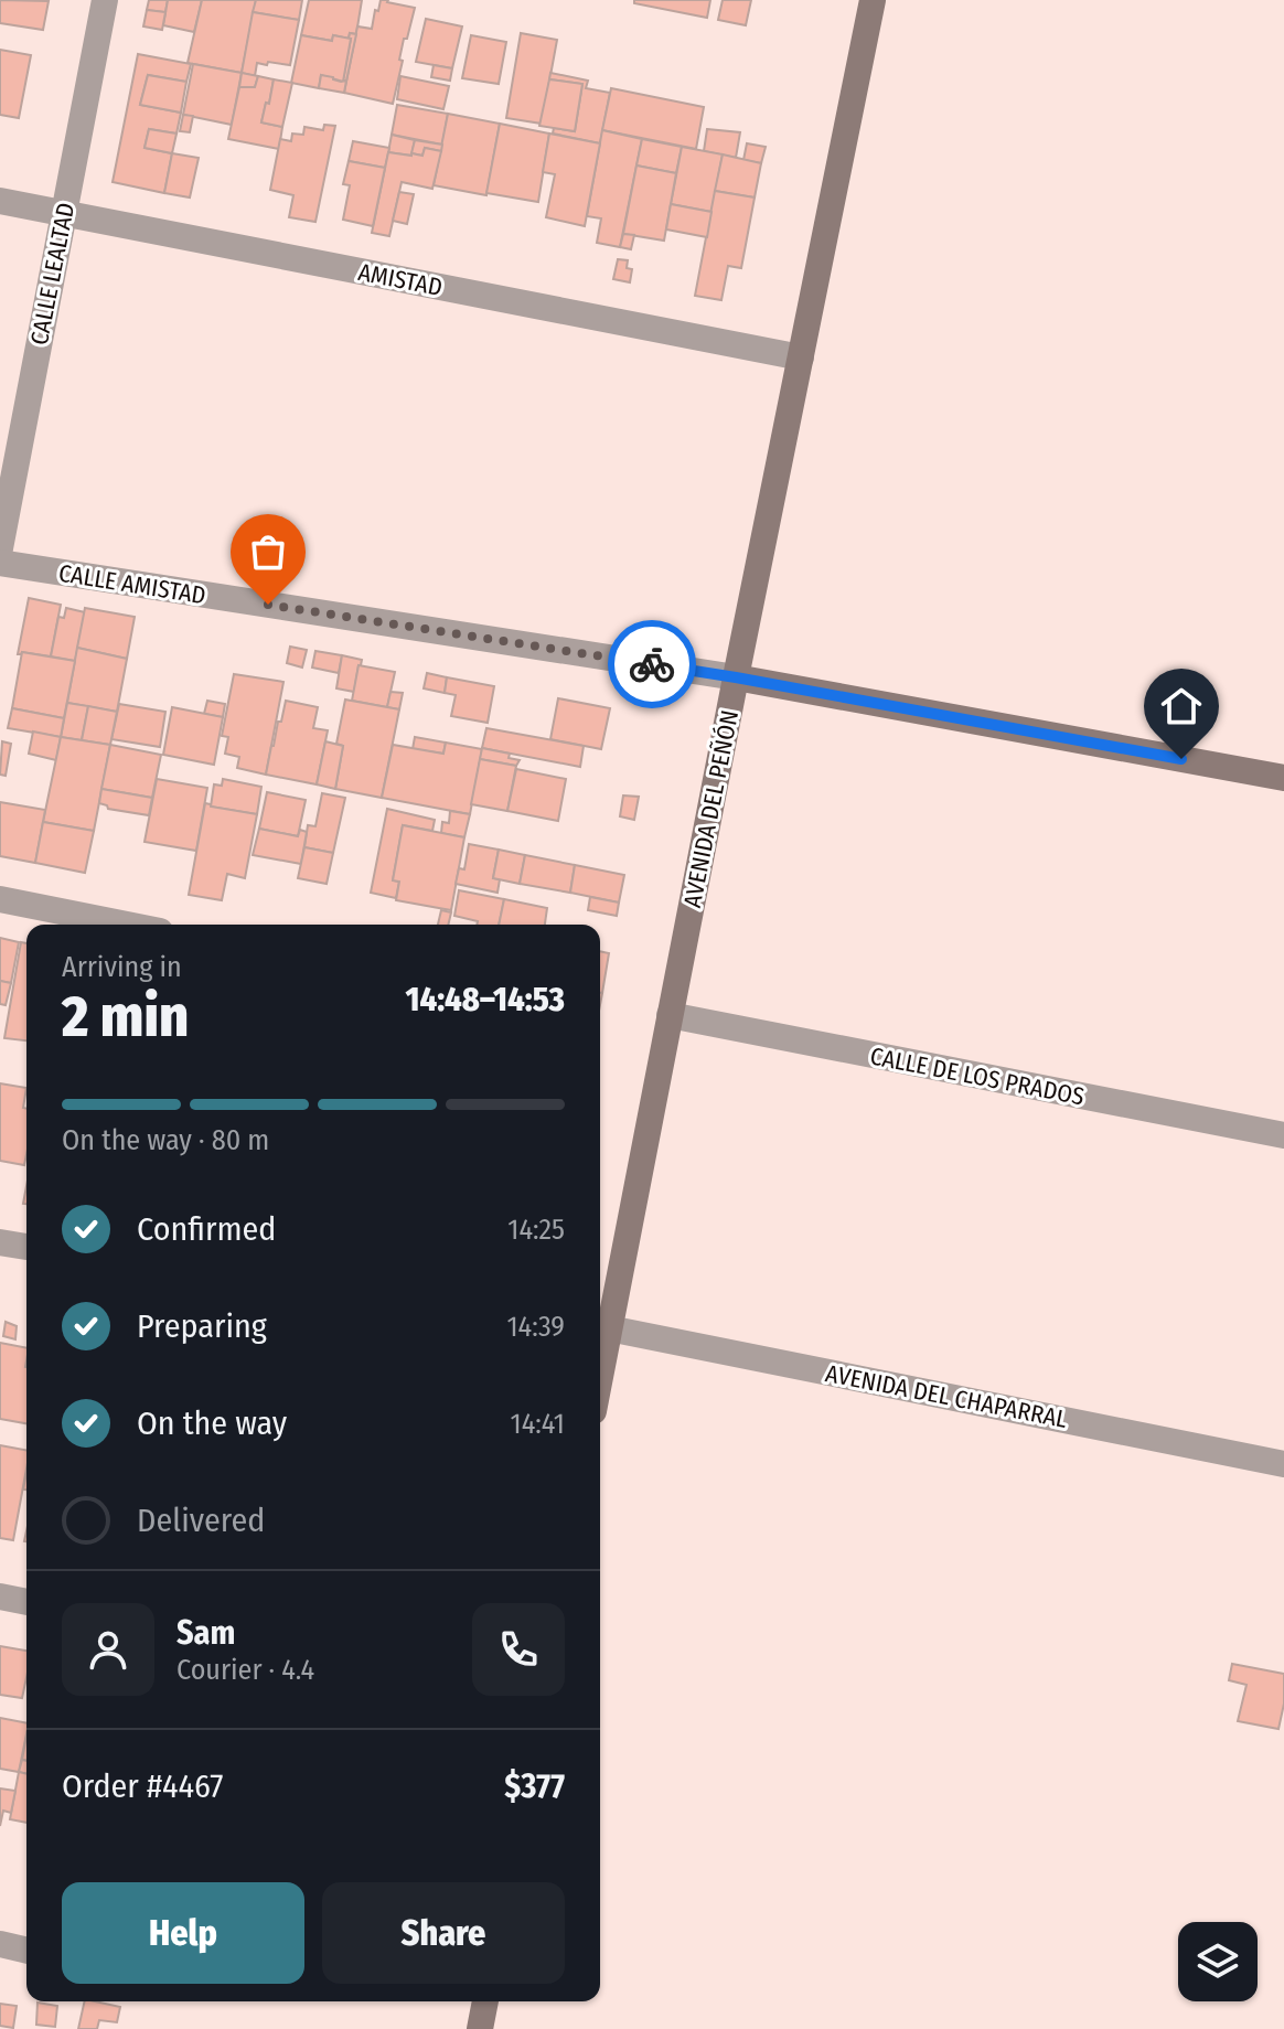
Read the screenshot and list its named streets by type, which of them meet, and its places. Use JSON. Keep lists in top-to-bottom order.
{
  "streets": {
    "street": [
      "CALLE LEALTAD",
      "AMISTAD",
      "CALLE AMISTAD",
      "AVENIDA DEL PEÑÓN",
      "CALLE DE LOS PRADOS",
      "AVENIDA DEL CHAPARRAL"
    ]
  },
  "crossings": [
    ["CALLE LEALTAD", "AMISTAD"],
    ["AMISTAD", "AVENIDA DEL PEÑÓN"],
    ["CALLE AMISTAD", "AVENIDA DEL PEÑÓN"],
    ["AVENIDA DEL PEÑÓN", "CALLE DE LOS PRADOS"],
    ["AVENIDA DEL PEÑÓN", "AVENIDA DEL CHAPARRAL"]
  ],
  "page": {
    "heading": ["2 min", "Arriving in", "14:48–14:53"],
    "panel": [
      "Sam",
      "Courier · 4.4",
      "Order #4467",
      "$377"
    ],
    "bar": "On the way · 80 m",
    "list": [
      ["Confirmed", "14:25"],
      ["Preparing", "14:39"],
      ["On the way", "14:41"],
      "Delivered"
    ],
    "buttons": ["Help", "Share"]
  }
}
